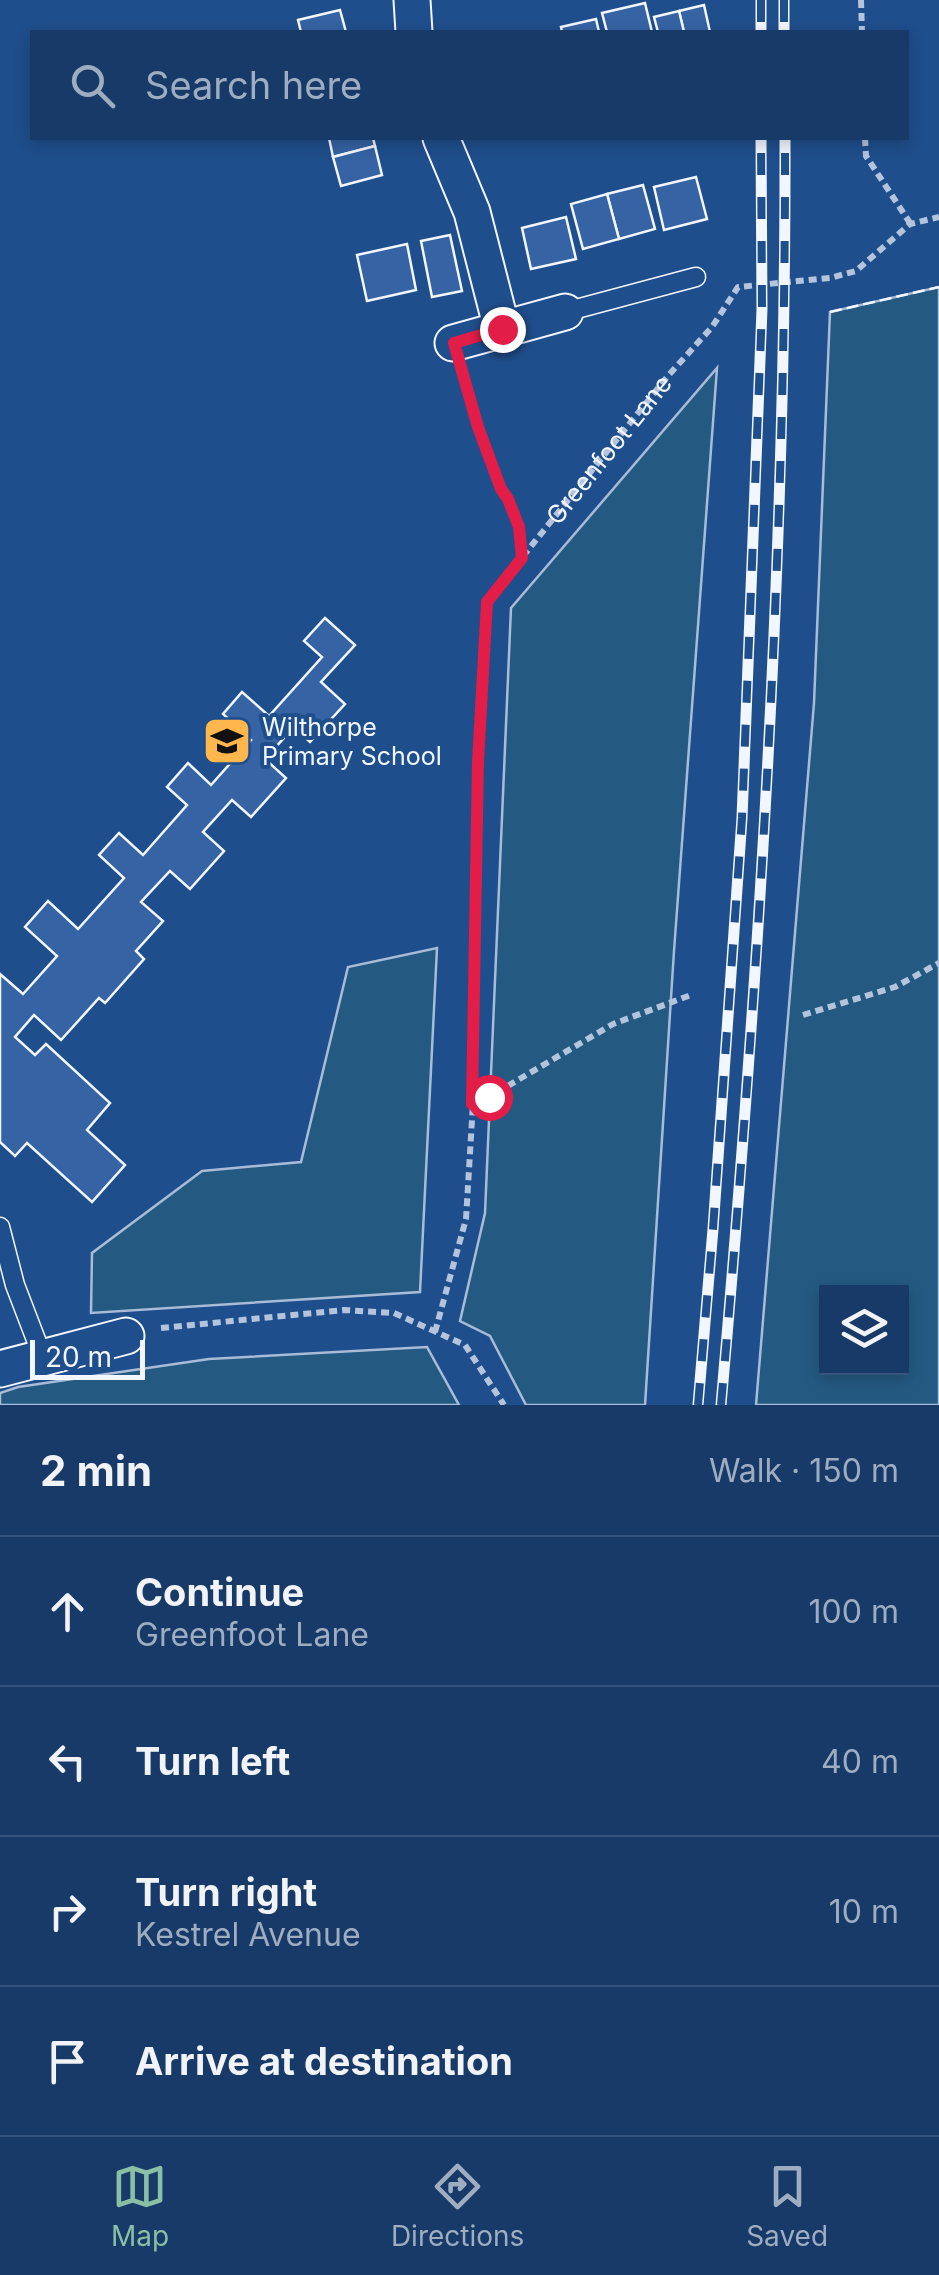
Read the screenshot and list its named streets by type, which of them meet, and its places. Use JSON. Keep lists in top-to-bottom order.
{
  "streets": {
    "path": ["Greenfoot Lane"]
  },
  "places": {
    "school or university": ["Wilthorpe Primary School"]
  },
  "scale_bar": "20 m",
  "page": {
    "search": "Search here",
    "scale": "20 m",
    "heading": ["2 min", "Walk · 150 m"],
    "list": [
      ["Continue", "Greenfoot Lane", "100 m"],
      ["Turn left", "40 m"],
      ["Turn right", "Kestrel Avenue", "10 m"],
      "Arrive at destination"
    ],
    "nav": ["Map", "Directions", "Saved"]
  }
}
